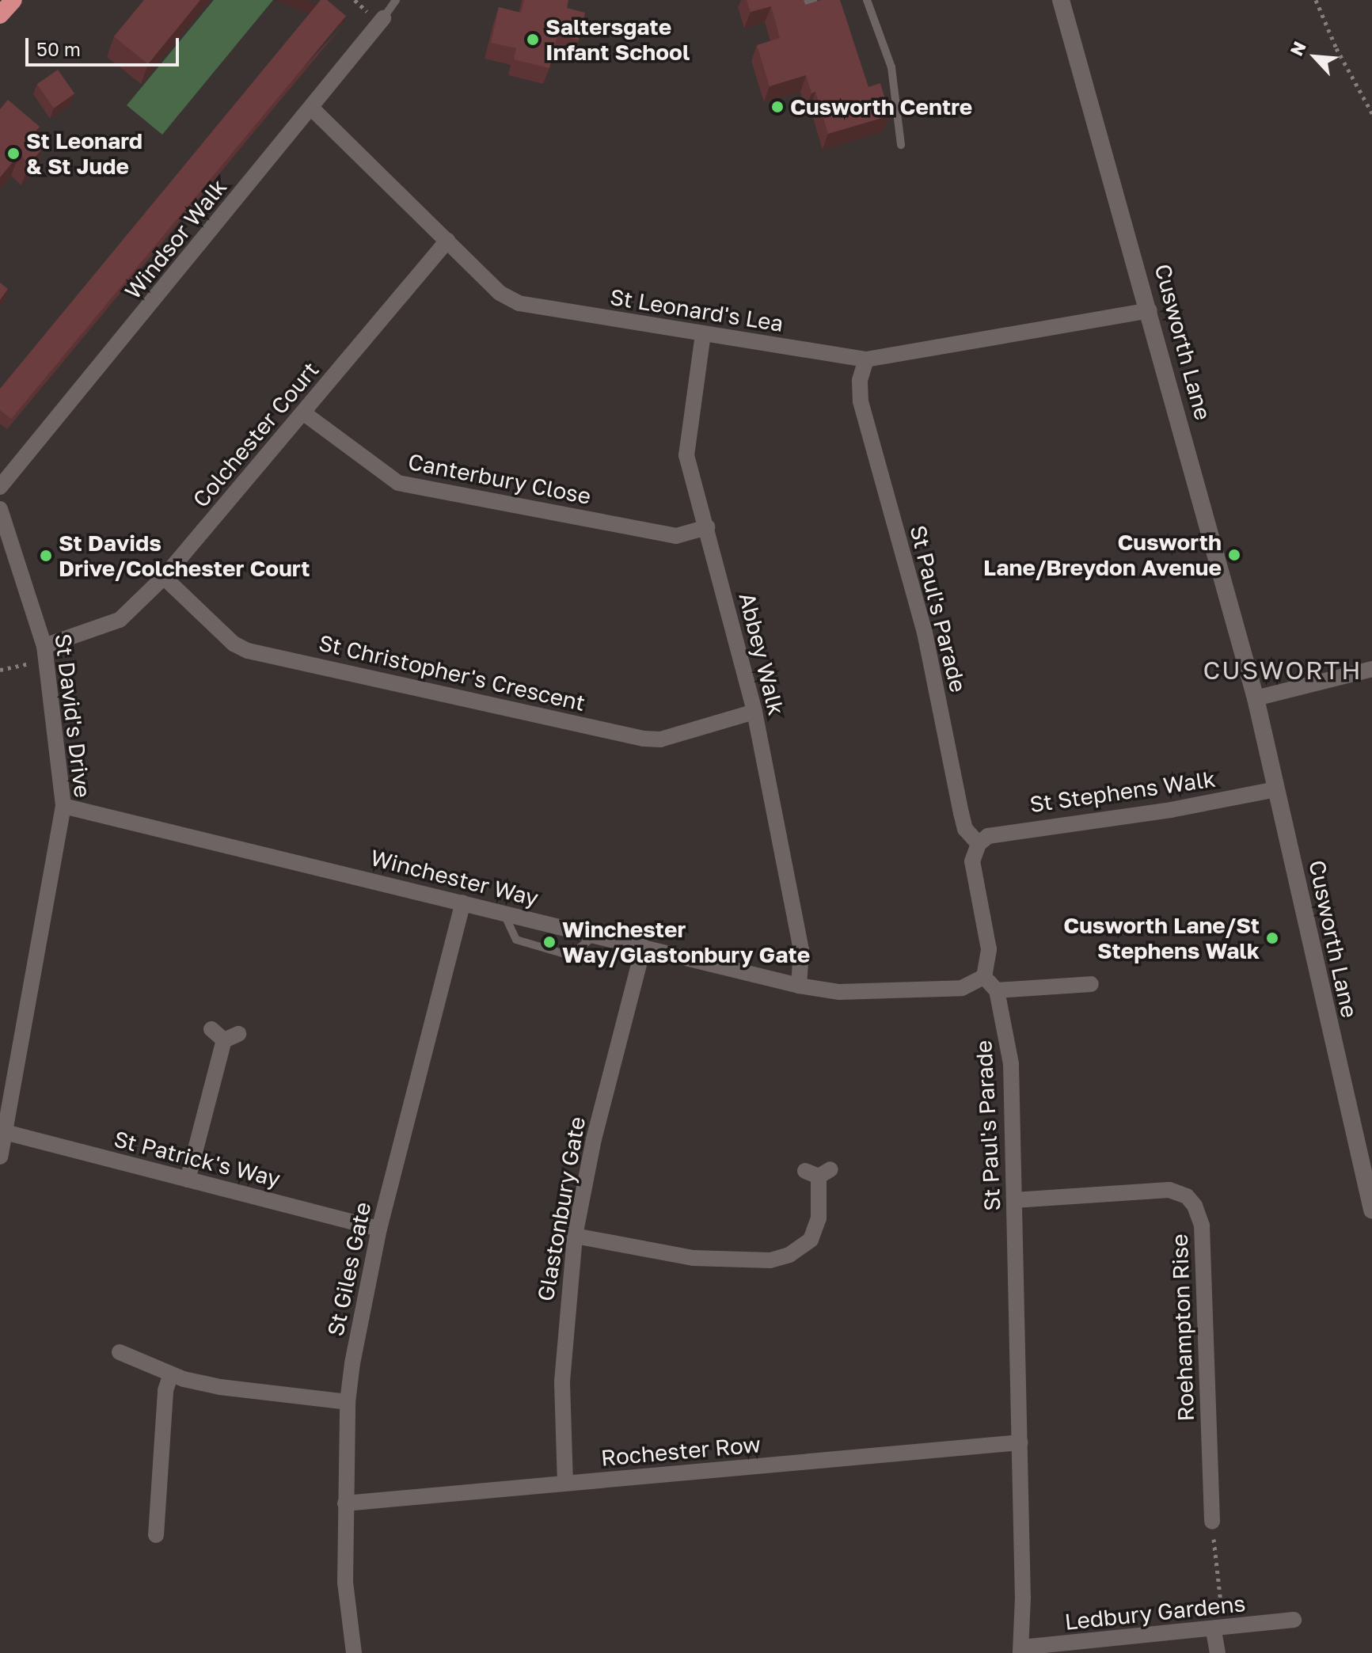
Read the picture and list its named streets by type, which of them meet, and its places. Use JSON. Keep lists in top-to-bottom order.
{
  "streets": {
    "street": [
      "Windsor Walk",
      "St Leonard's Lea",
      "Cusworth Lane",
      "Colchester Court",
      "Canterbury Close",
      "St Paul's Parade",
      "Abbey Walk",
      "St Christopher's Crescent",
      "St David's Drive",
      "St Stephens Walk",
      "Winchester Way",
      "St Patrick's Way",
      "Glastonbury Gate",
      "St Giles Gate",
      "Roehampton Rise",
      "Rochester Row",
      "Ledbury Gardens"
    ]
  },
  "crossings": [
    ["Windsor Walk", "St Leonard's Lea"],
    ["St Leonard's Lea", "Cusworth Lane"],
    ["St Leonard's Lea", "Colchester Court"],
    ["St Leonard's Lea", "St Paul's Parade"],
    ["St Leonard's Lea", "Abbey Walk"],
    ["Cusworth Lane", "St Stephens Walk"],
    ["Colchester Court", "Canterbury Close"],
    ["Colchester Court", "St Christopher's Crescent"],
    ["Colchester Court", "St David's Drive"],
    ["Canterbury Close", "Abbey Walk"],
    ["St Paul's Parade", "St Stephens Walk"],
    ["St Paul's Parade", "Roehampton Rise"],
    ["St Paul's Parade", "Rochester Row"],
    ["St Paul's Parade", "Ledbury Gardens"],
    ["Abbey Walk", "St Christopher's Crescent"],
    ["Abbey Walk", "Winchester Way"],
    ["St David's Drive", "Winchester Way"],
    ["St David's Drive", "St Patrick's Way"],
    ["Winchester Way", "Glastonbury Gate"],
    ["Winchester Way", "St Giles Gate"],
    ["St Patrick's Way", "St Giles Gate"],
    ["Glastonbury Gate", "Rochester Row"],
    ["St Giles Gate", "Rochester Row"]
  ],
  "districts": ["CUSWORTH"],
  "places": [
    "Saltersgate Infant School",
    "Cusworth Centre",
    "St Leonard & St Jude",
    "Cusworth Lane/Breydon Avenue",
    "St Davids Drive/Colchester Court",
    "Cusworth Lane/St Stephens Walk",
    "Winchester Way/Glastonbury Gate"
  ],
  "scale_bar": "50 m",
  "north": "top left"
}
